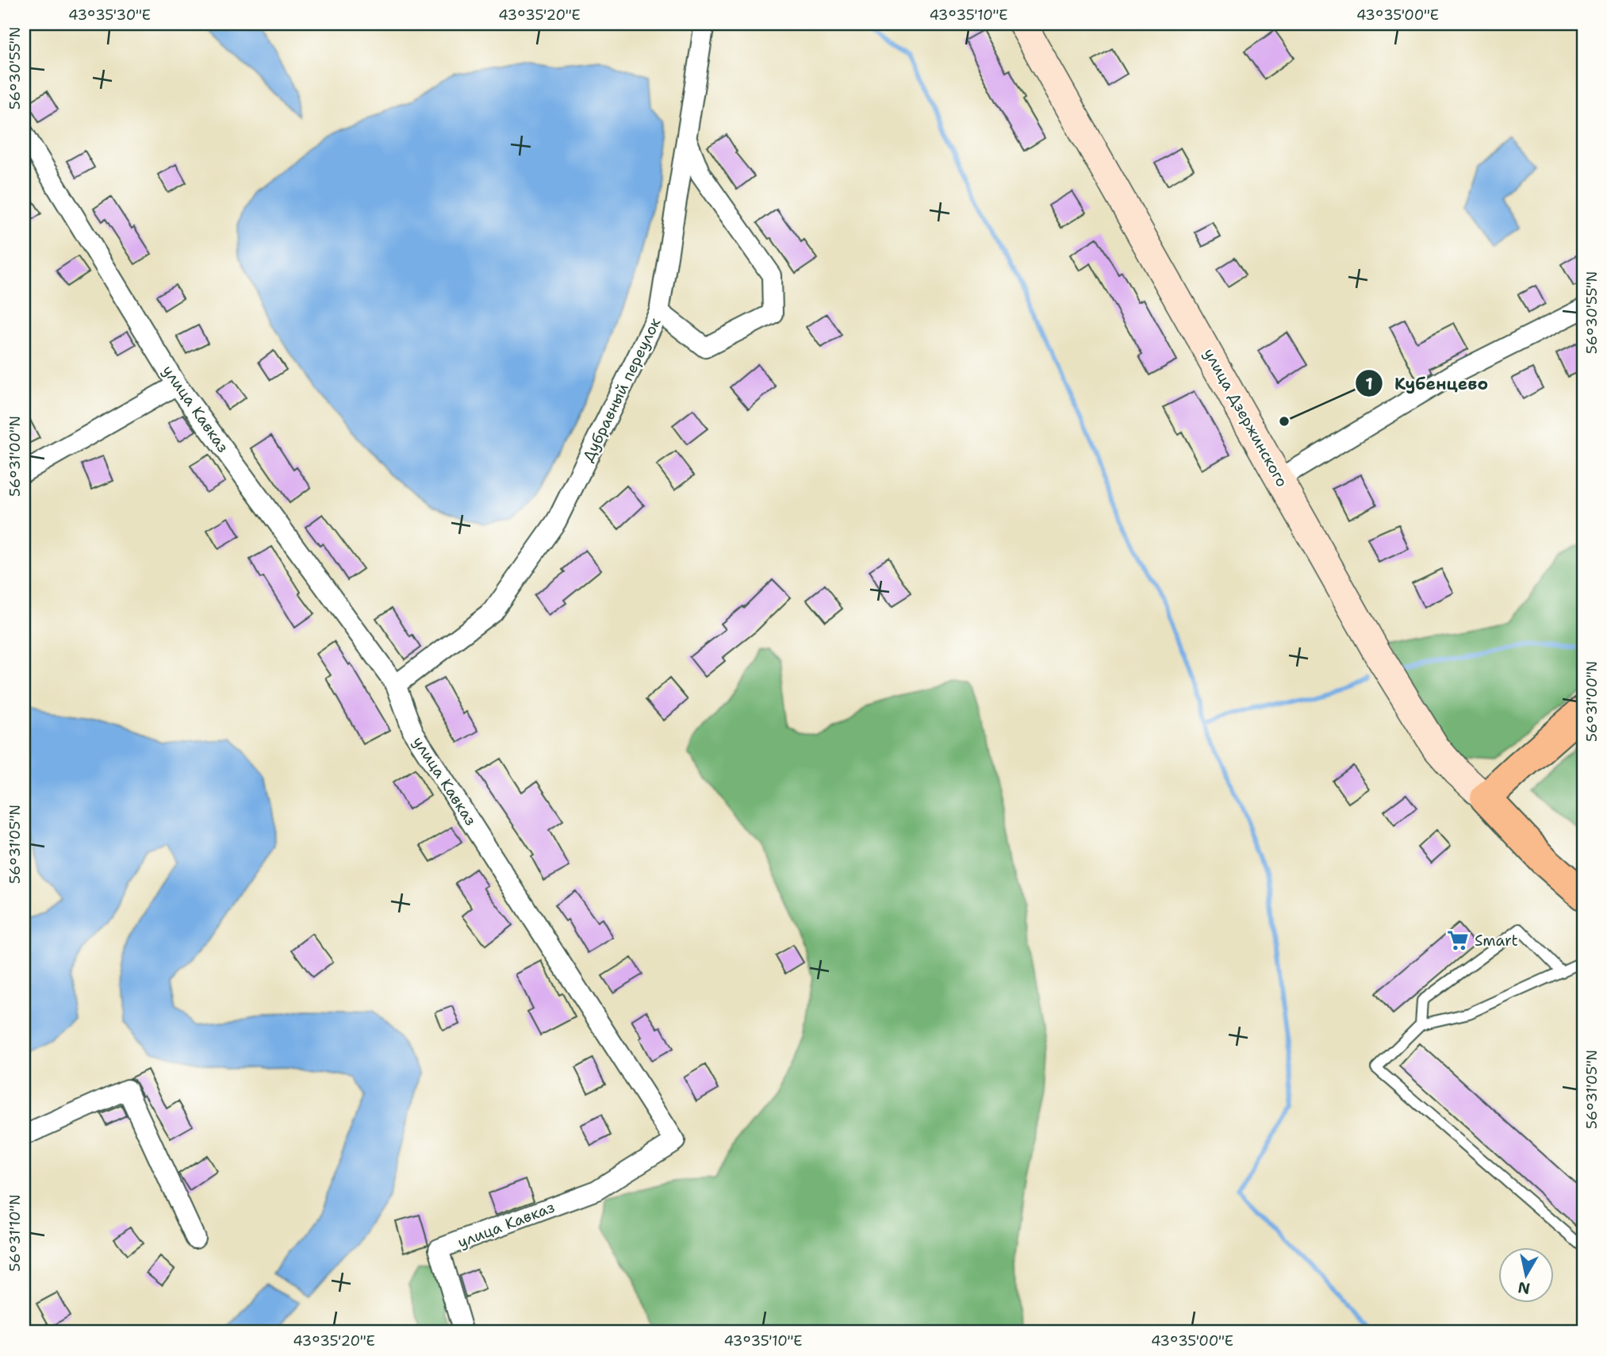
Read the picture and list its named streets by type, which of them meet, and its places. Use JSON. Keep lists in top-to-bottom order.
{
  "streets": {
    "main road": ["улица Дзержинского"],
    "street": ["Дубравный переулок", "улица Кавказ"]
  },
  "crossings": [
    ["Дубравный переулок", "улица Кавказ"]
  ],
  "places": {
    "other": ["Кубенцево"],
    "supermarket": ["Smart"]
  },
  "north": "bottom",
  "coordinates": [
    "43°35'30\"E",
    "43°35'20\"E",
    "43°35'10\"E",
    "43°35'00\"E",
    "56°30'55\"N",
    "56°31'00\"N",
    "56°31'05\"N",
    "56°31'10\"N"
  ]
}
